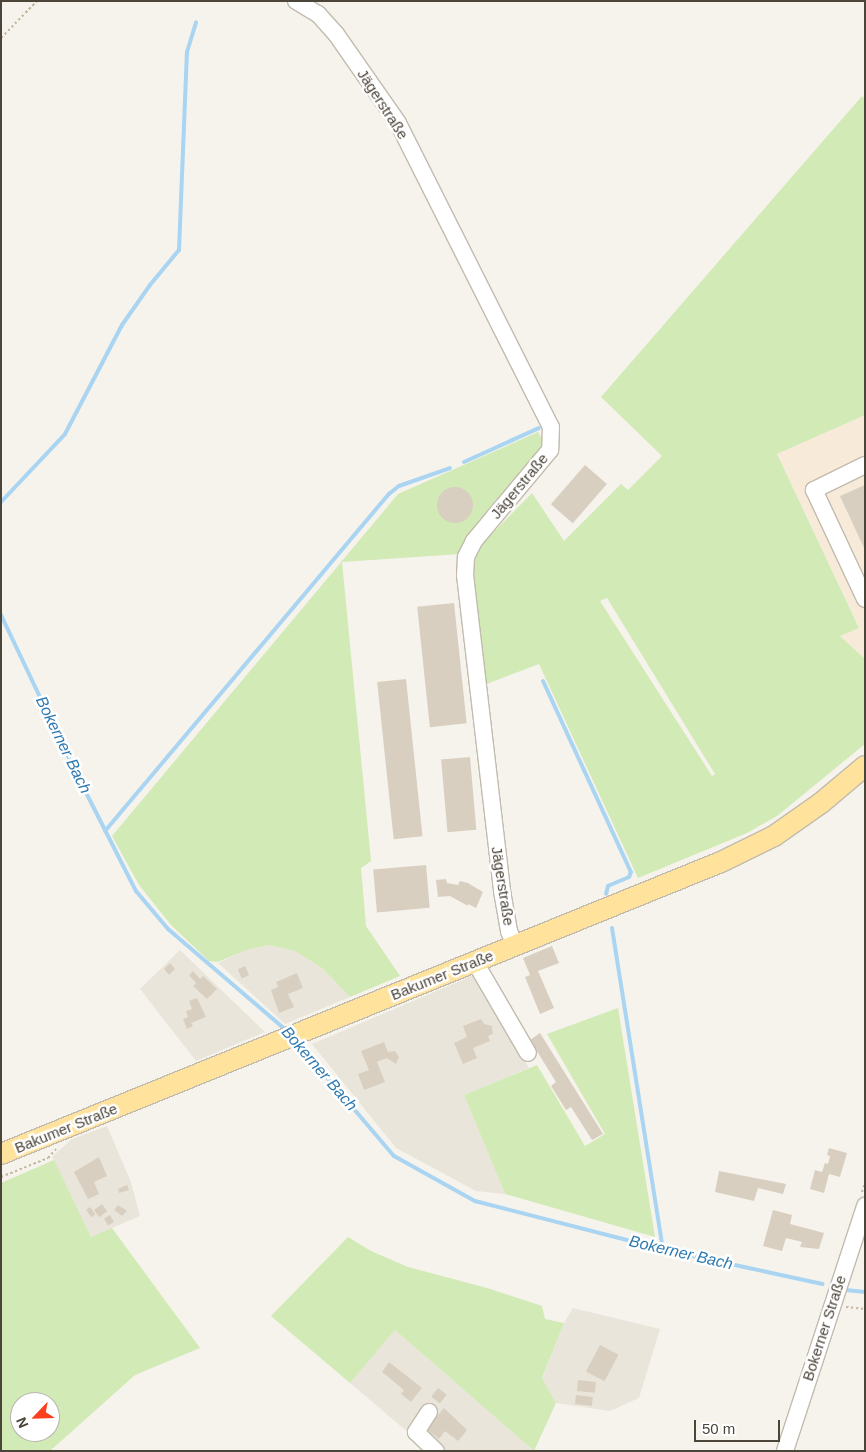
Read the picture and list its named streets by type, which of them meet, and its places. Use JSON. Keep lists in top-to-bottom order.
{
  "streets": {
    "main road": ["Bakumer Straße"],
    "street": ["Jägerstraße", "Bokerner Straße"]
  },
  "crossings": [
    ["Jägerstraße", "Bakumer Straße"]
  ],
  "water": ["Bokerner Bach"],
  "scale_bar": "50 m",
  "north": "bottom left"
}
